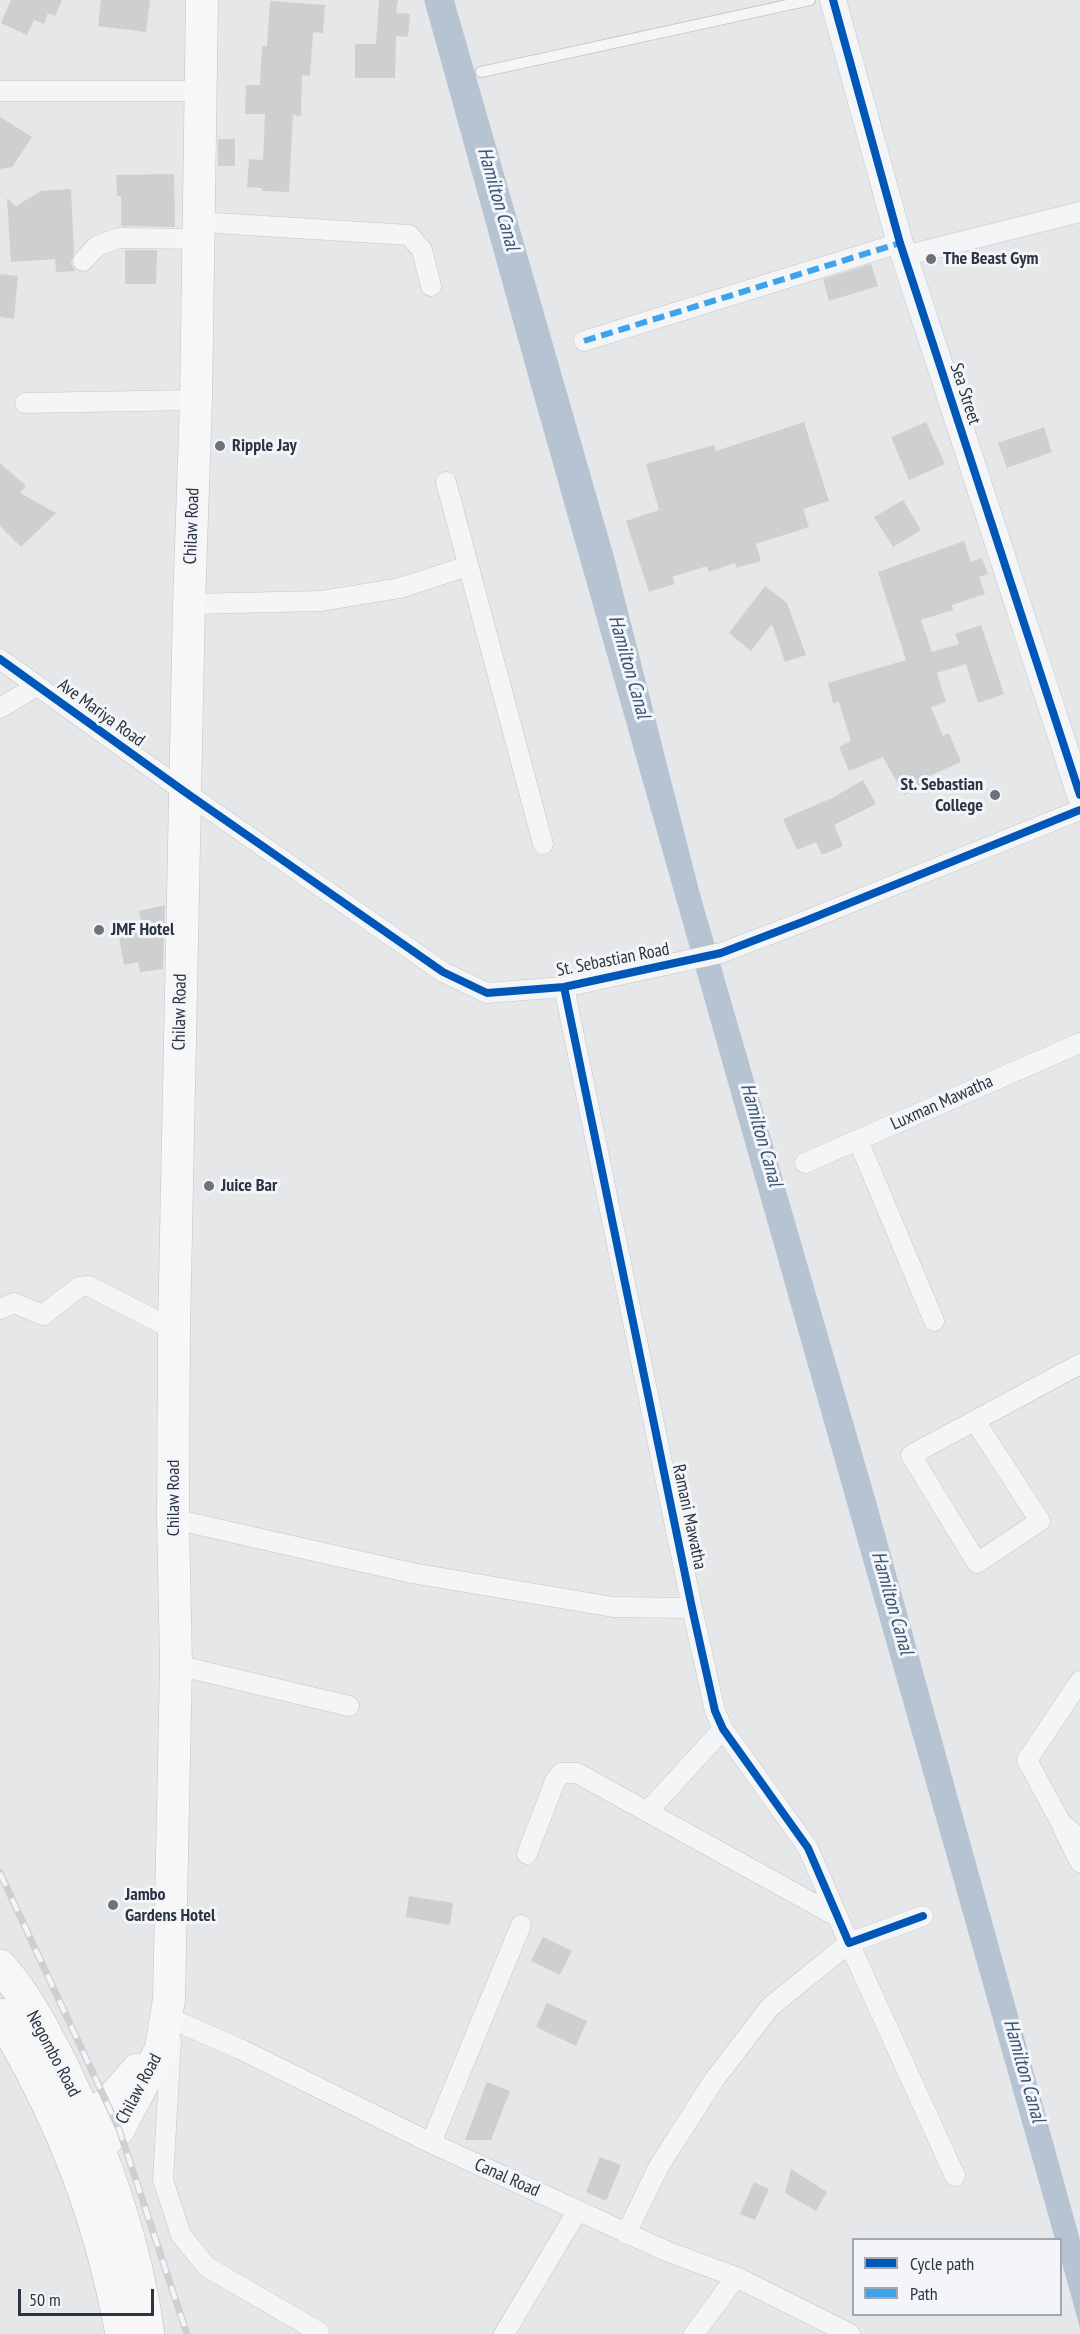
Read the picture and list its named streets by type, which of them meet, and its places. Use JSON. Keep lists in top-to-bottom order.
{
  "streets": {
    "highway": ["Negombo Road"],
    "main road": ["Chilaw Road"],
    "street": [
      "Sea Street",
      "Ave Mariya Road",
      "St. Sebastian Road",
      "Luxman Mawatha",
      "Ramani Mawatha",
      "Canal Road"
    ]
  },
  "crossings": [
    ["Chilaw Road", "Ave Mariya Road"],
    ["Chilaw Road", "St. Sebastian Road"],
    ["Chilaw Road", "Negombo Road"],
    ["Chilaw Road", "Canal Road"],
    ["Ave Mariya Road", "St. Sebastian Road"],
    ["St. Sebastian Road", "Ramani Mawatha"]
  ],
  "water": ["Hamilton Canal"],
  "places": [
    "The Beast Gym",
    "Ripple Jay",
    "St. Sebastian College",
    "JMF Hotel",
    "Juice Bar",
    "Jambo Gardens Hotel"
  ],
  "legend": ["Cycle path", "Path"],
  "scale_bar": "50 m"
}
